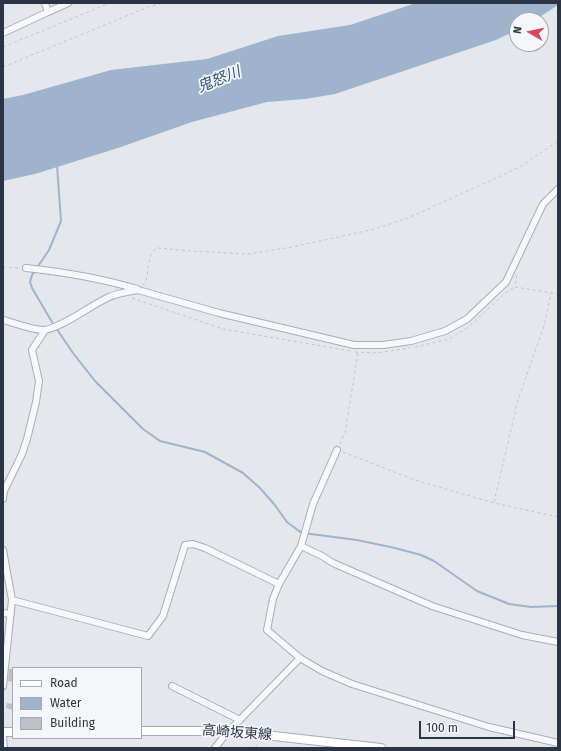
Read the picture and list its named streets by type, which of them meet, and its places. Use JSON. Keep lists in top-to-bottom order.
{
  "streets": {
    "main road": ["高崎坂東線"]
  },
  "water": ["鬼怒川"],
  "legend": ["Road", "Water", "Building"],
  "scale_bar": "100 m",
  "north": "left"
}
